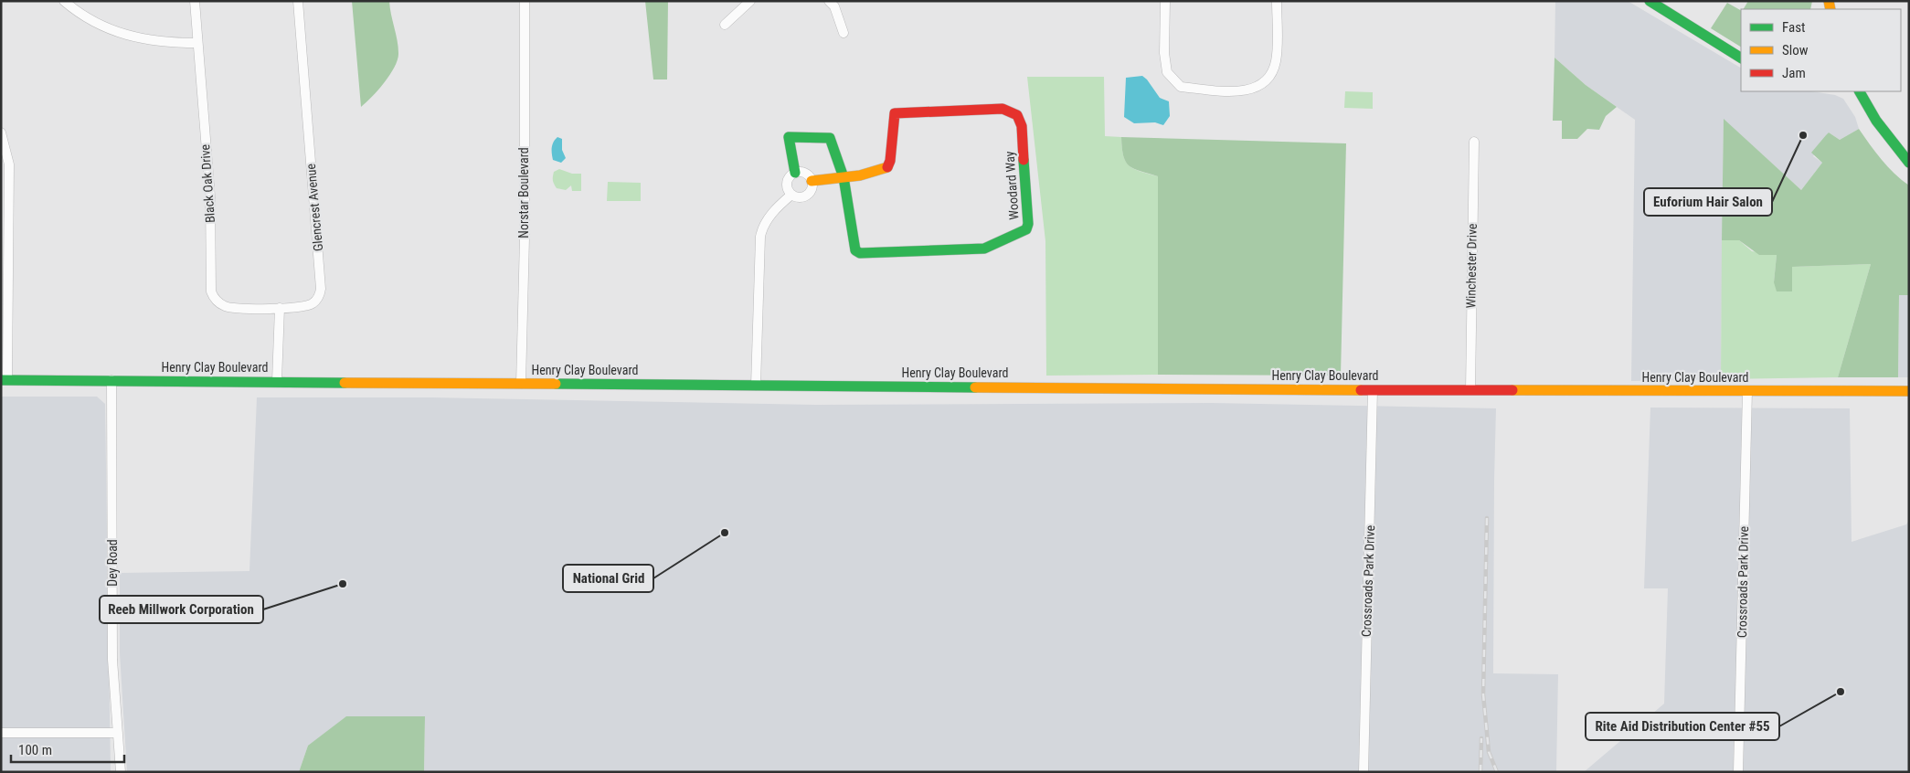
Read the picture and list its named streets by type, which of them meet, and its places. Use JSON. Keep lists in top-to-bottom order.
{
  "streets": {
    "main road": ["Woodard Way", "Henry Clay Boulevard"],
    "street": [
      "Black Oak Drive",
      "Norstar Boulevard",
      "Glencrest Avenue",
      "Winchester Drive",
      "Dey Road",
      "Crossroads Park Drive"
    ]
  },
  "crossings": [
    ["Black Oak Drive", "Glencrest Avenue"],
    ["Norstar Boulevard", "Henry Clay Boulevard"],
    ["Winchester Drive", "Henry Clay Boulevard"],
    ["Henry Clay Boulevard", "Dey Road"],
    ["Henry Clay Boulevard", "Crossroads Park Drive"]
  ],
  "places": [
    "Euforium Hair Salon",
    "National Grid",
    "Reeb Millwork Corporation",
    "Rite Aid Distribution Center #55"
  ],
  "legend": ["Fast", "Slow", "Jam"],
  "scale_bar": "100 m"
}
